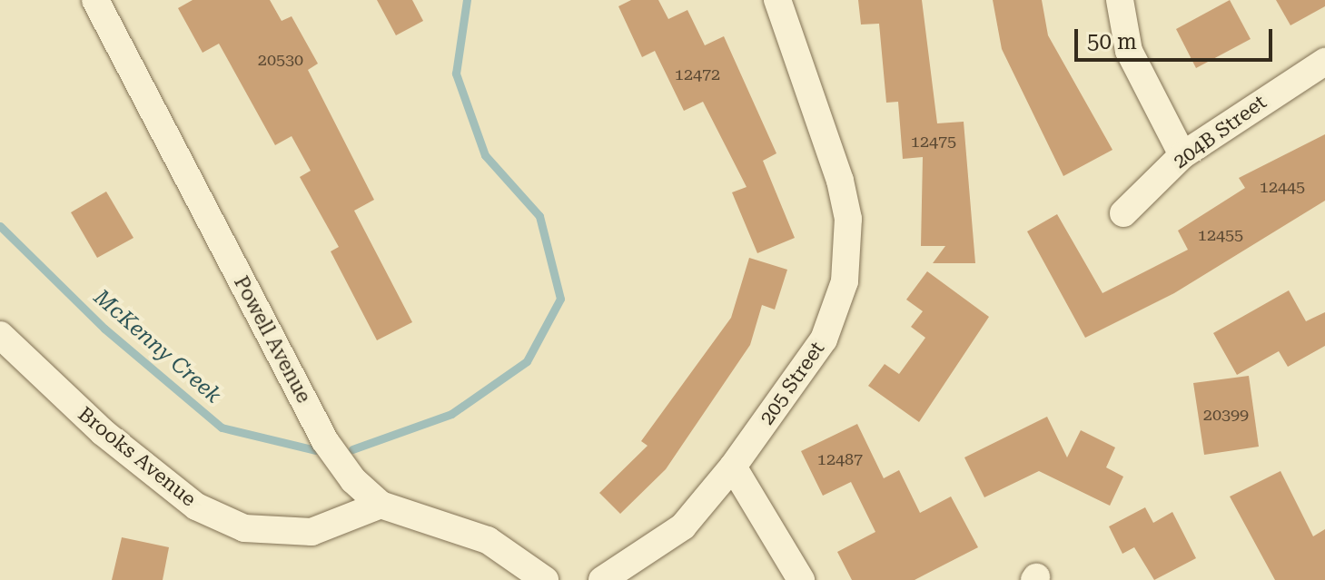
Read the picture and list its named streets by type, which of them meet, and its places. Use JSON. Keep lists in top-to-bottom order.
{
  "streets": {
    "street": [
      "204B Street",
      "Powell Avenue",
      "205 Street",
      "Brooks Avenue"
    ]
  },
  "crossings": [
    ["Powell Avenue", "Brooks Avenue"]
  ],
  "water": ["McKenny Creek"],
  "house_numbers": [
    "20530",
    "12472",
    "12475",
    "12445",
    "12455",
    "20399",
    "12487"
  ],
  "scale_bar": "50 m"
}
